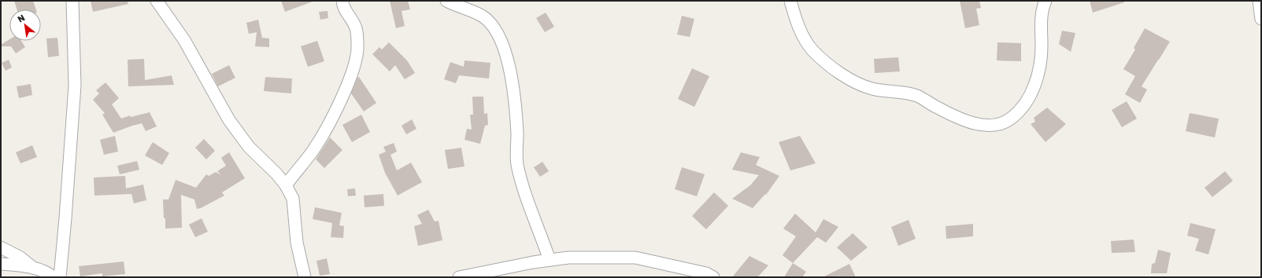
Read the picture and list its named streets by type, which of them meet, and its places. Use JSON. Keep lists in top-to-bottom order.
{
  "north": "top left"
}
